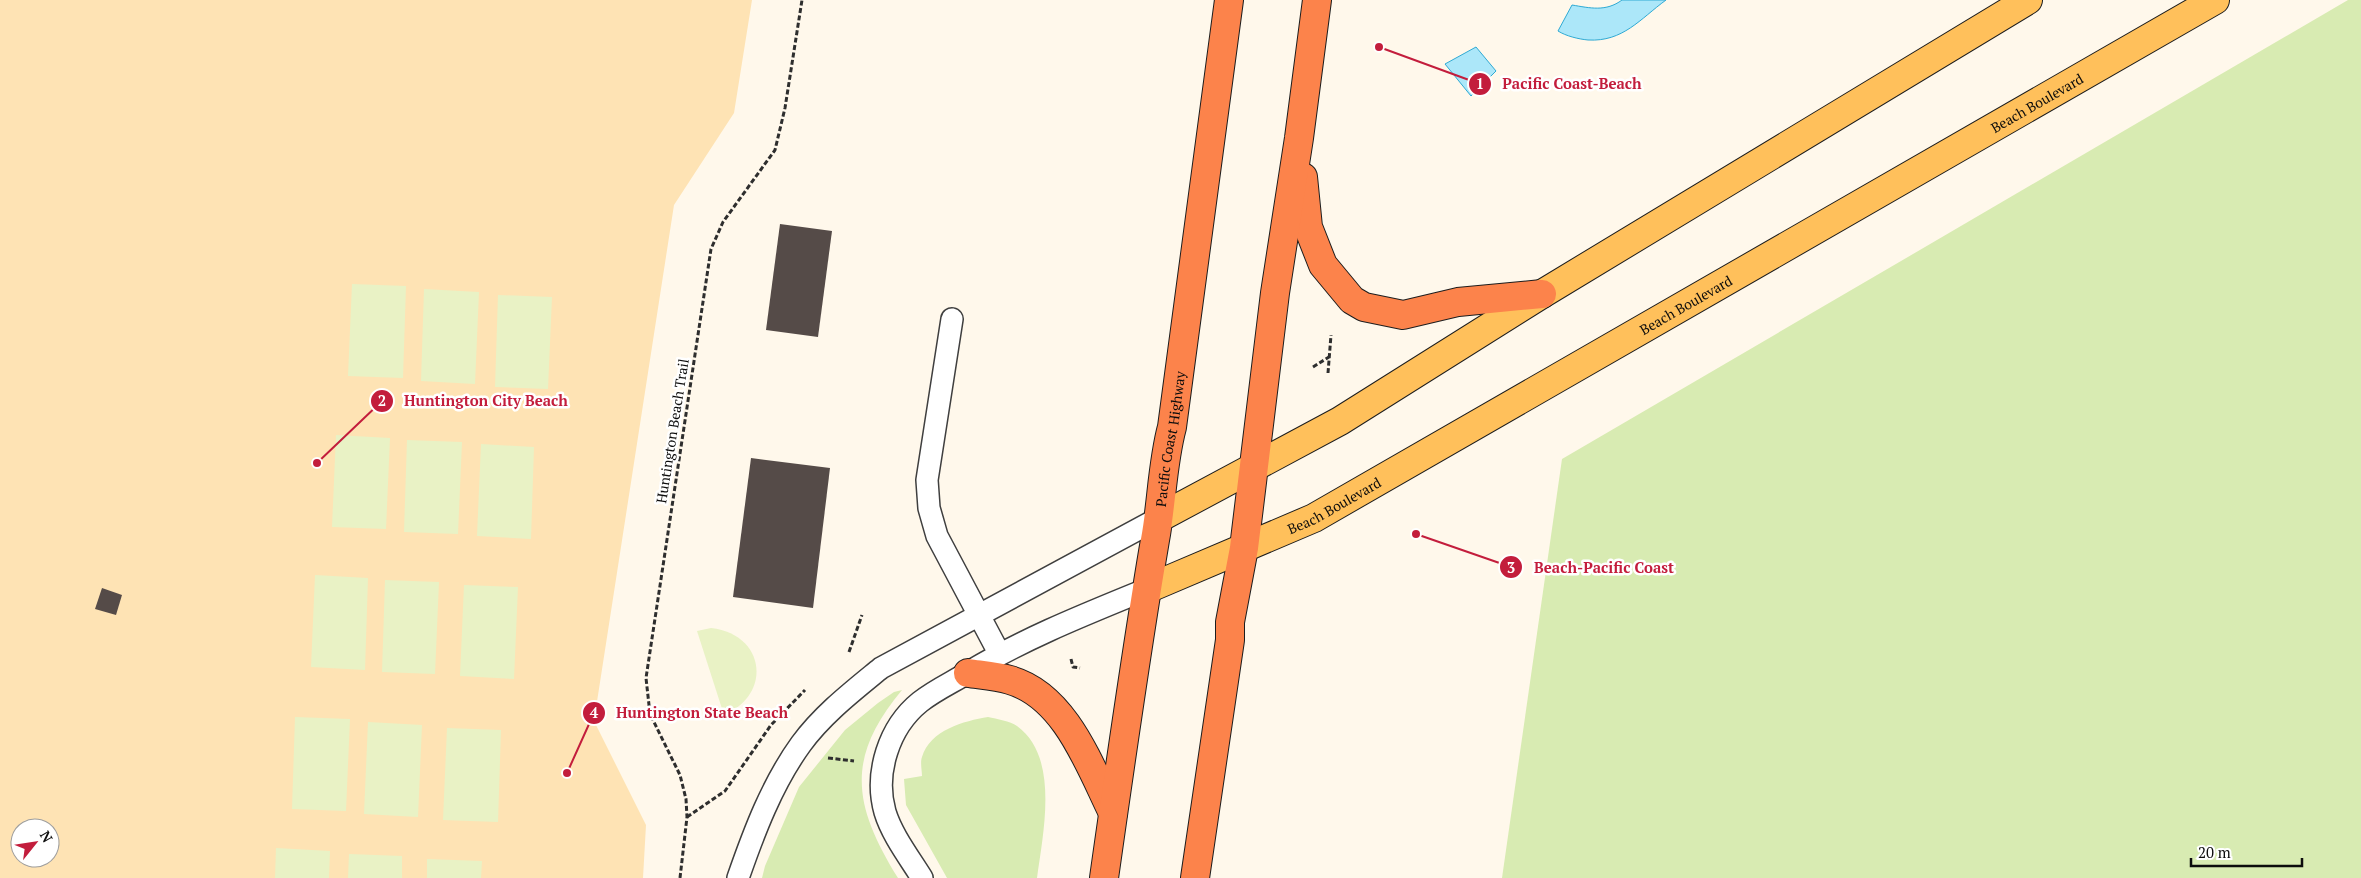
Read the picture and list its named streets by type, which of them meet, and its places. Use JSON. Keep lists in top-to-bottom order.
{
  "streets": {
    "highway": ["Pacific Coast Highway"],
    "main road": ["Beach Boulevard"],
    "path": ["Huntington Beach Trail"]
  },
  "crossings": [
    ["Beach Boulevard", "Pacific Coast Highway"]
  ],
  "places": [
    "Pacific Coast-Beach",
    "Huntington City Beach",
    "Beach-Pacific Coast",
    "Huntington State Beach"
  ],
  "scale_bar": "20 m",
  "north": "top right"
}
